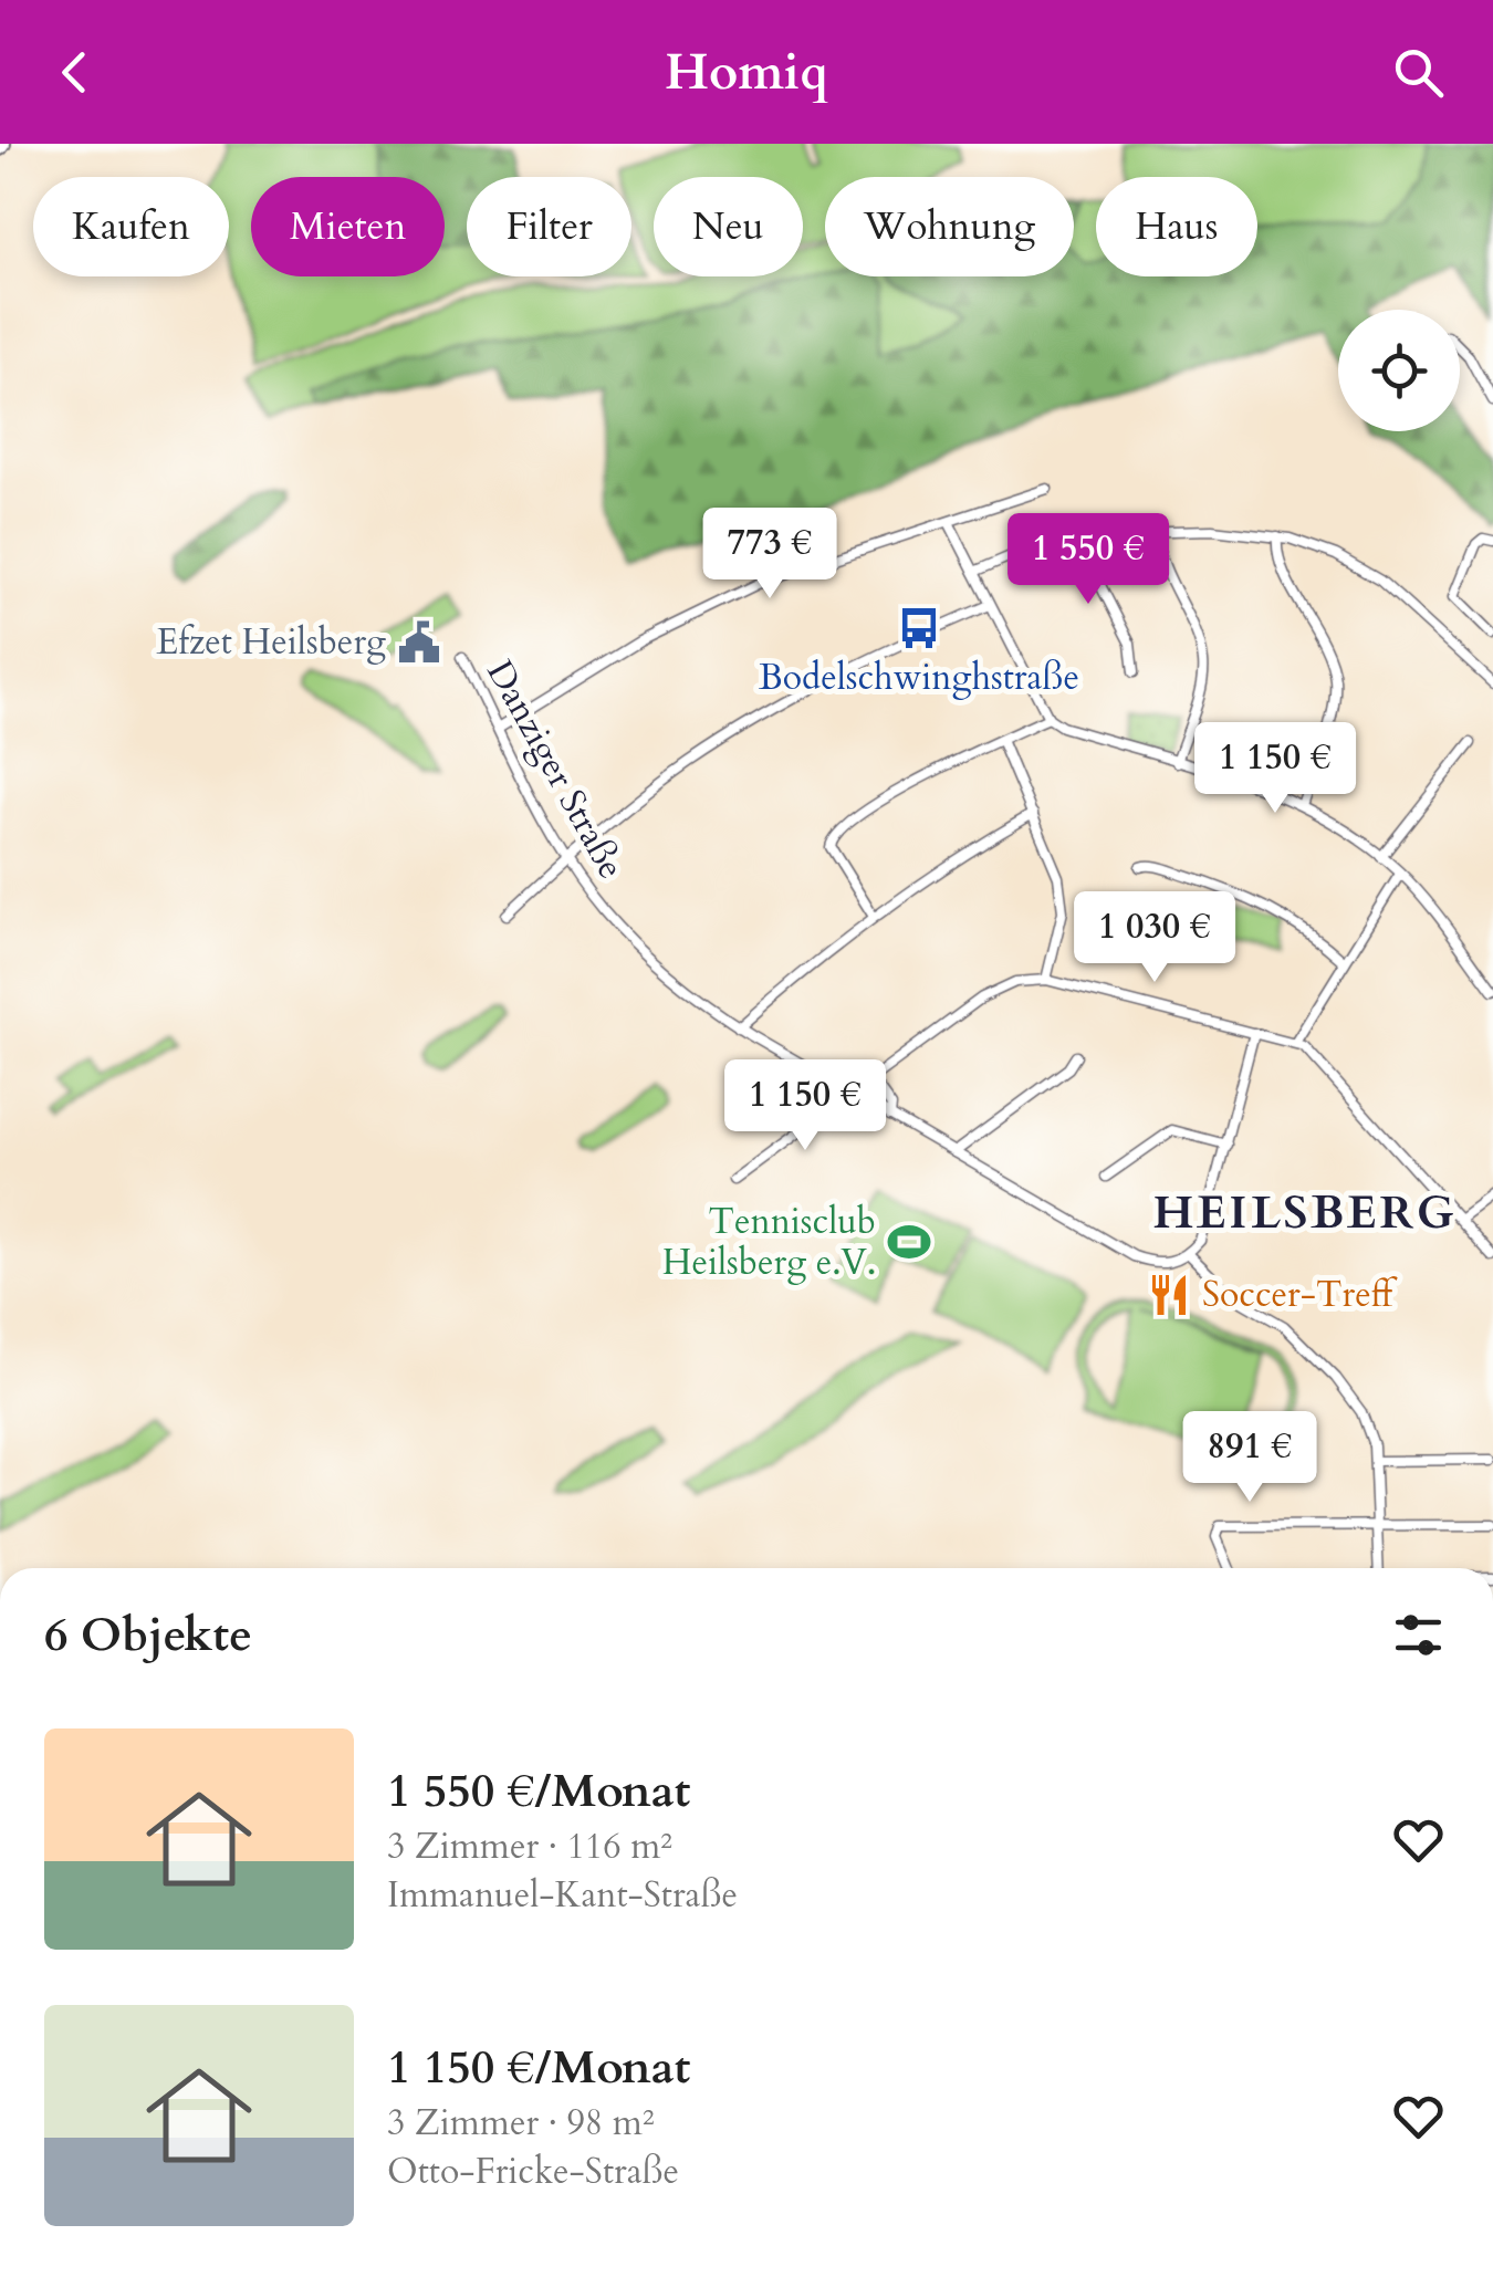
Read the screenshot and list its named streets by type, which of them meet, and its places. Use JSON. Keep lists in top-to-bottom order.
{
  "streets": {
    "street": ["Danziger Straße"]
  },
  "districts": ["HEILSBERG"],
  "places": {
    "bus stop": ["Bodelschwinghstraße"],
    "public building": ["Efzet Heilsberg"],
    "sports": ["Tennisclub Heilsberg e.V."],
    "restaurant": ["Soccer-Treff"]
  },
  "page": {
    "header": "Homiq",
    "chip": [
      "Kaufen",
      "Mieten",
      "Filter",
      "Neu",
      "Wohnung",
      "Haus"
    ],
    "price": [
      "773 €",
      "1 550 €",
      "1 150 €",
      "1 030 €",
      "1 150 €",
      "891 €"
    ],
    "heading": "6 Objekte",
    "list": [
      {
        "name": "1 550 €/Monat",
        "note": "3 Zimmer · 116 m² · Immanuel-Kant-Straße"
      },
      {
        "name": "1 150 €/Monat",
        "note": "3 Zimmer · 98 m² · Otto-Fricke-Straße"
      }
    ]
  }
}
